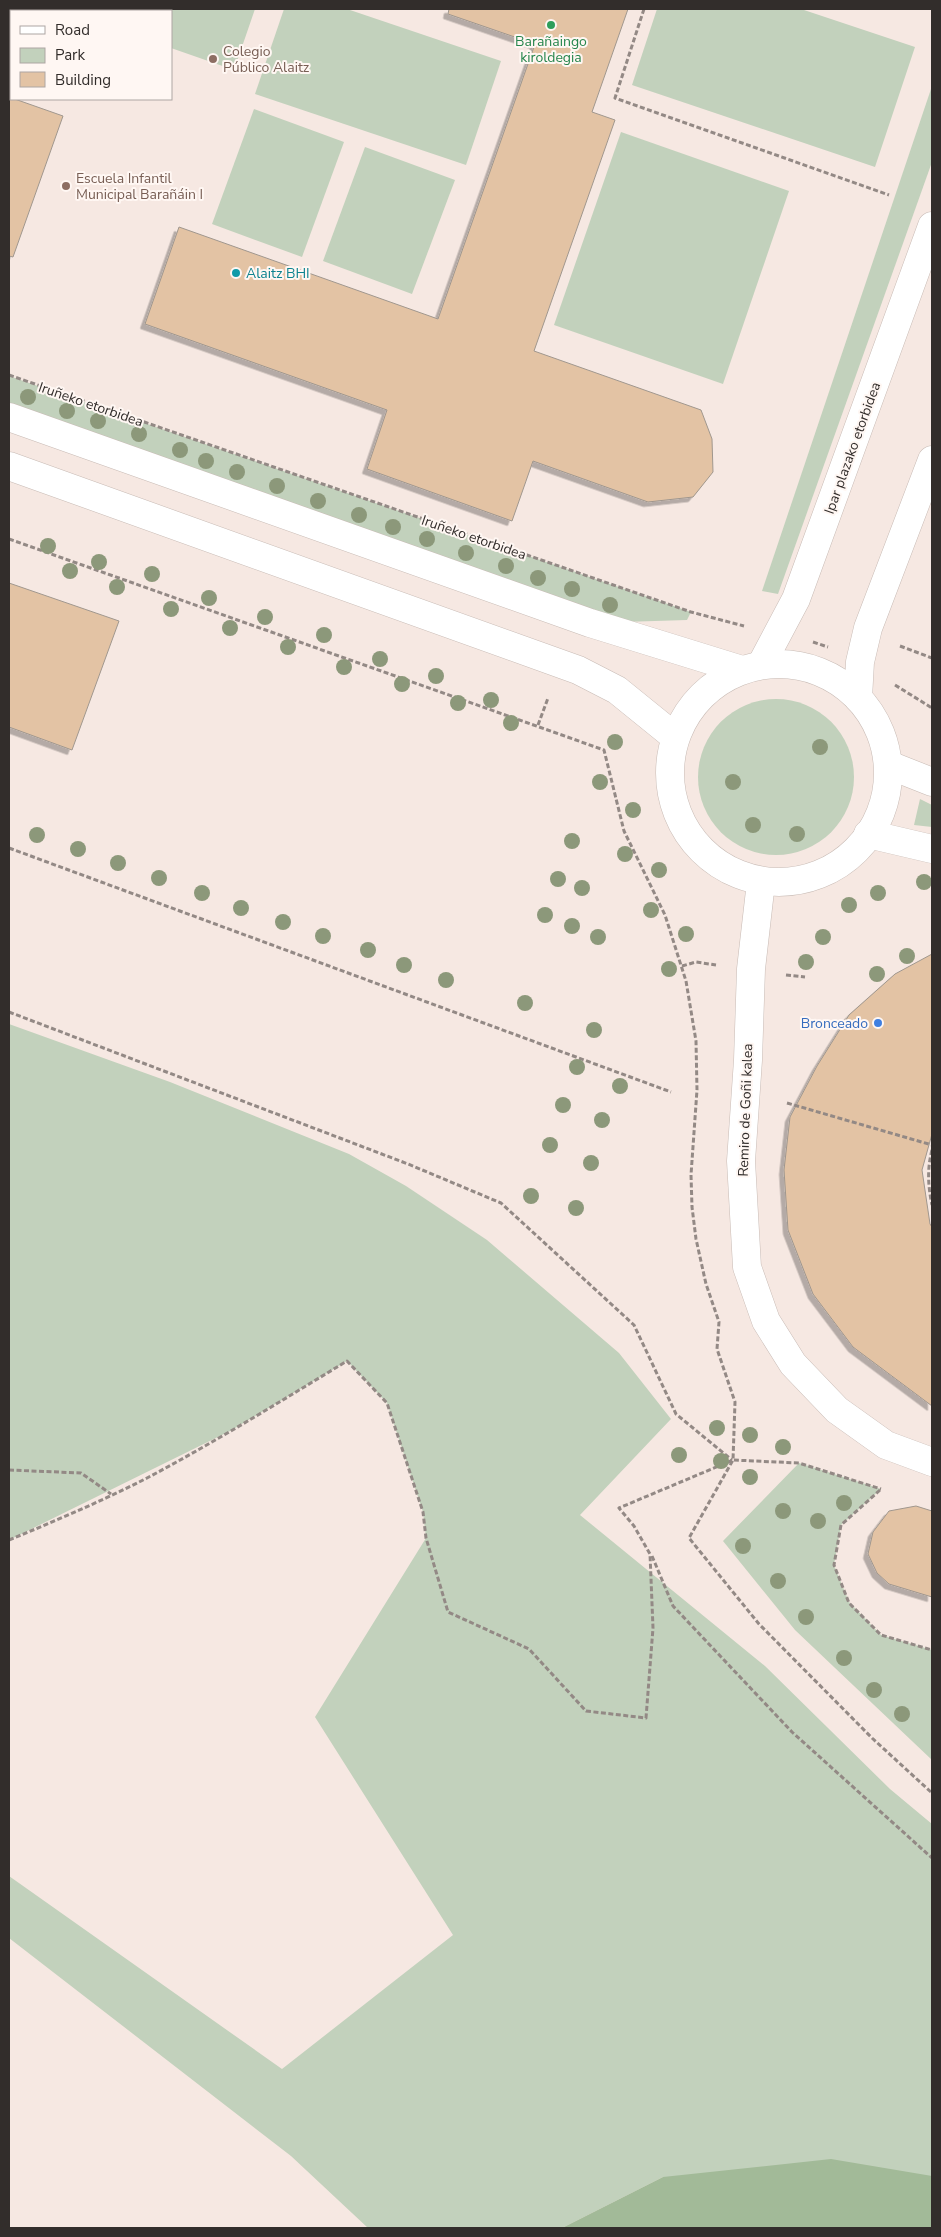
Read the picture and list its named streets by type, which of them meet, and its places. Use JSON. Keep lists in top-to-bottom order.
{
  "streets": {
    "main road": ["Ipar plazako etorbidea", "Remiro de Goñi kalea"],
    "path": ["Iruñeko etorbidea"]
  },
  "crossings": [
    ["Iruñeko etorbidea", "Ipar plazako etorbidea"]
  ],
  "places": [
    "Barañaingo kiroldegia",
    "Colegio Público Alaitz",
    "Escuela Infantil Municipal Barañáin I",
    "Alaitz BHI",
    "Bronceado"
  ],
  "legend": ["Road", "Park", "Building"]
}
